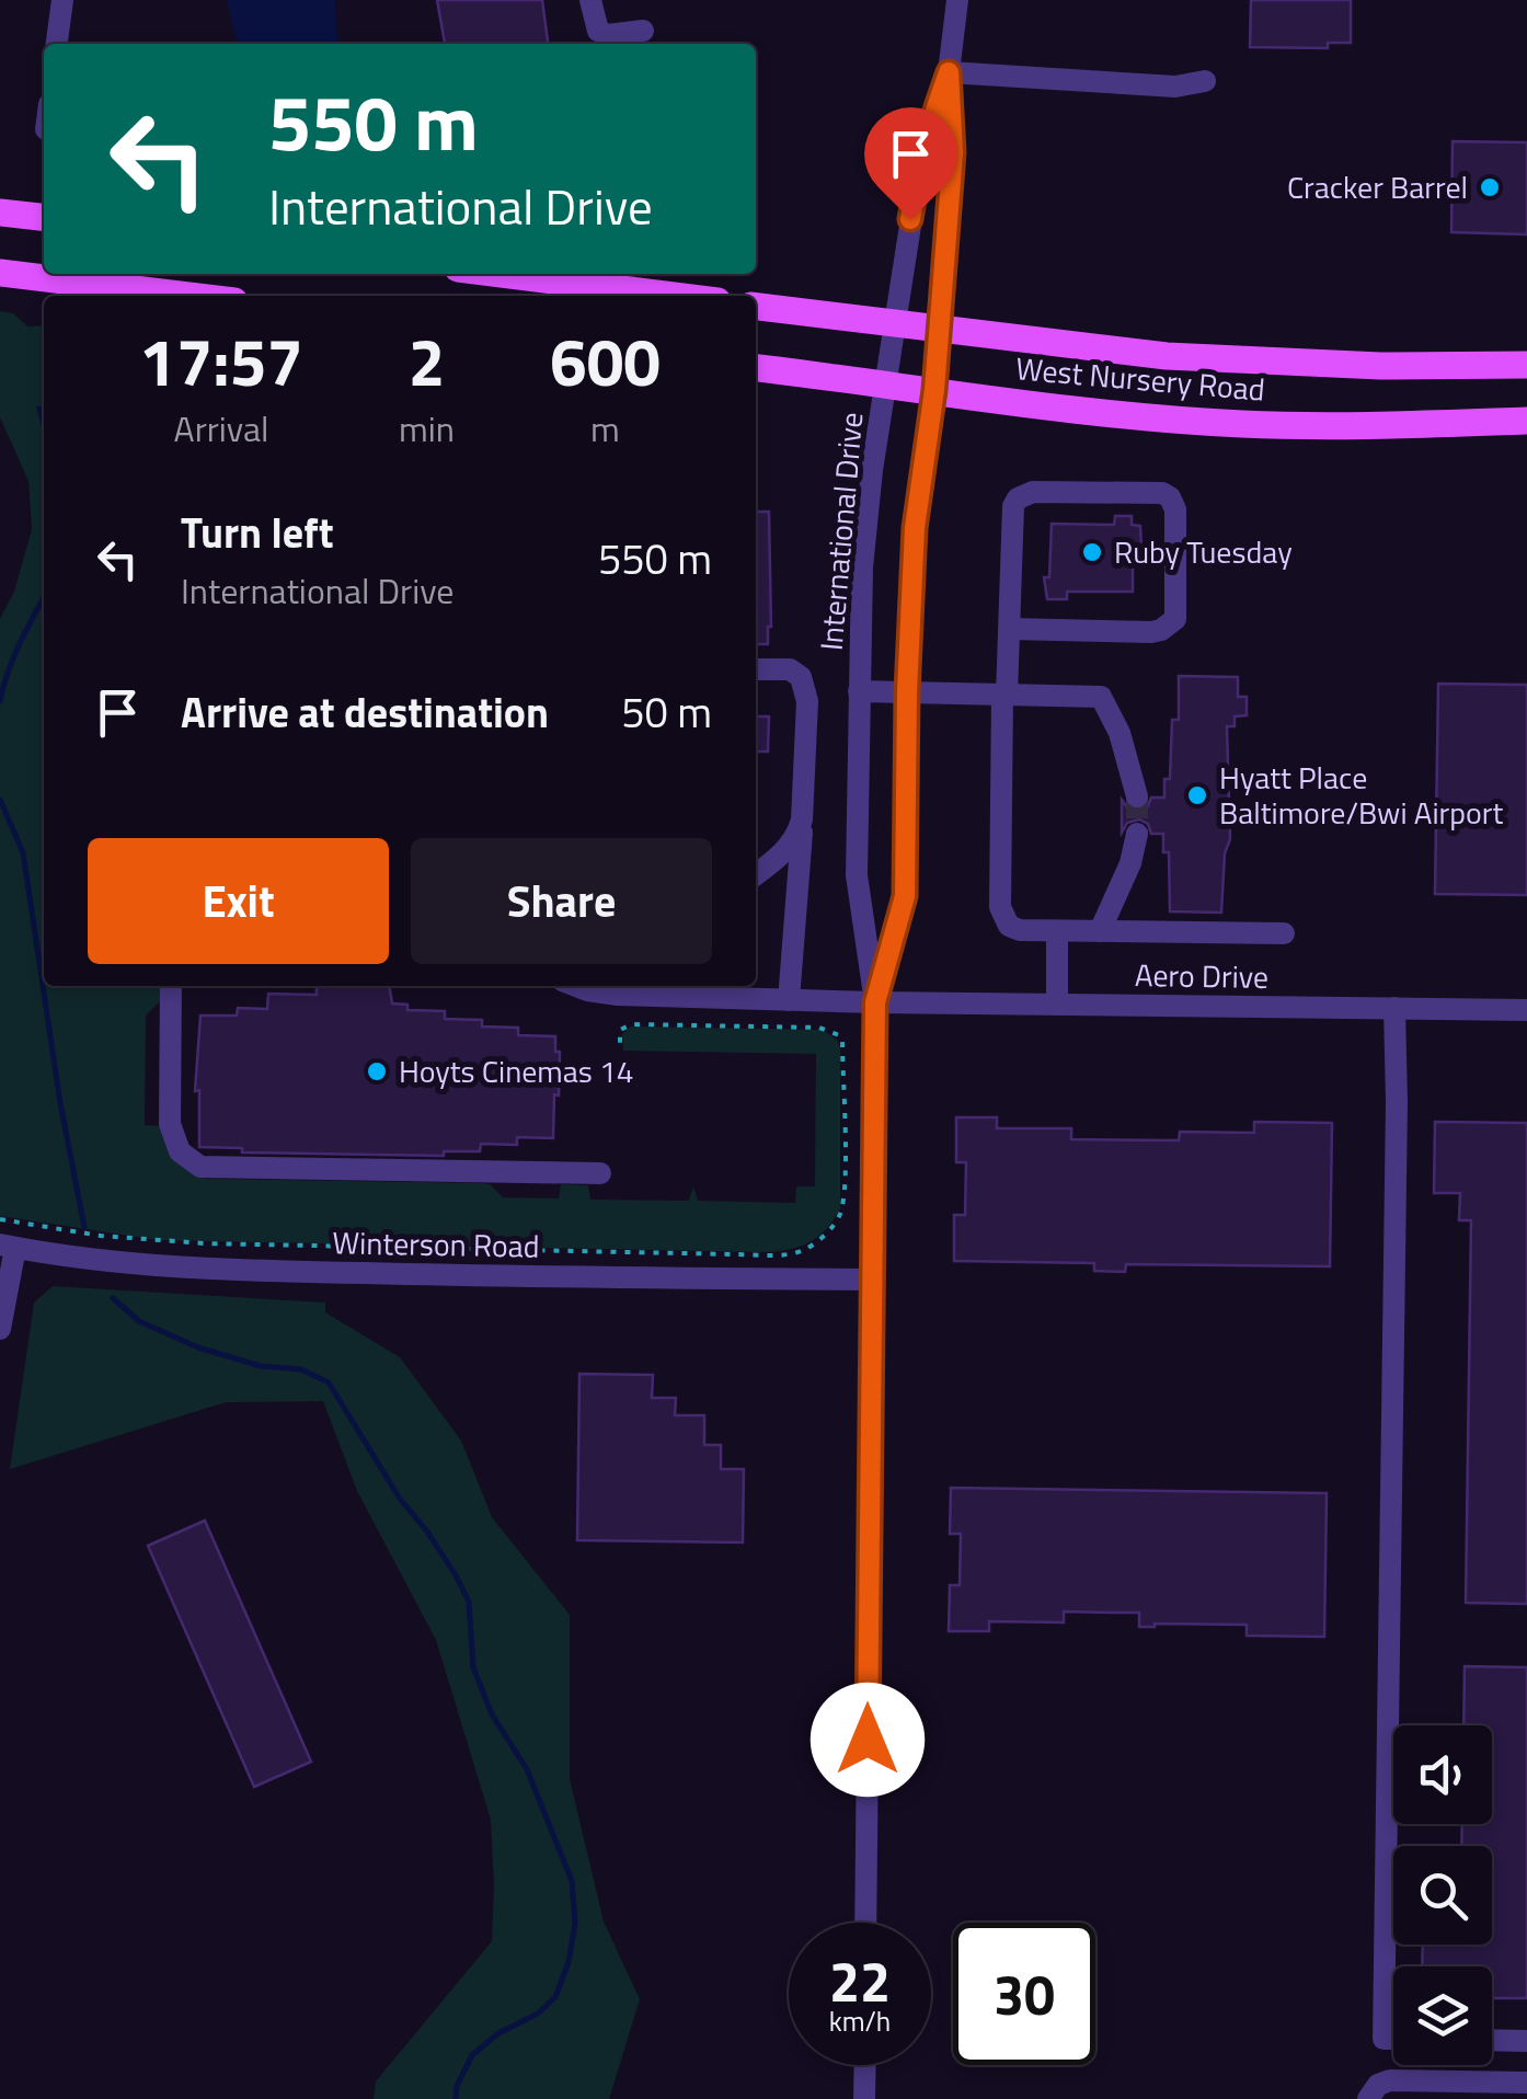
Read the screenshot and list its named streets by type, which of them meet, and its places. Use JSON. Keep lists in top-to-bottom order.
{
  "streets": {
    "main road": ["West Nursery Road"],
    "street": ["International Drive", "Aero Drive", "Winterson Road"]
  },
  "crossings": [
    ["West Nursery Road", "International Drive"],
    ["International Drive", "Aero Drive"],
    ["International Drive", "Winterson Road"]
  ],
  "places": [
    "Cracker Barrel",
    "Ruby Tuesday",
    "Hyatt Place Baltimore/Bwi Airport",
    "Hoyts Cinemas 14"
  ],
  "page": {
    "turn": ["550 m", "International Drive"],
    "eta": [
      "17:57",
      "Arrival",
      "2",
      "min",
      "600",
      "m"
    ],
    "list": [
      {
        "name": "Turn left",
        "note": "International Drive",
        "value": "550 m"
      },
      {
        "name": "Arrive at destination",
        "value": "50 m"
      }
    ],
    "buttons": ["Exit", "Share"],
    "speed": "22 km/h",
    "limit": "30"
  }
}
